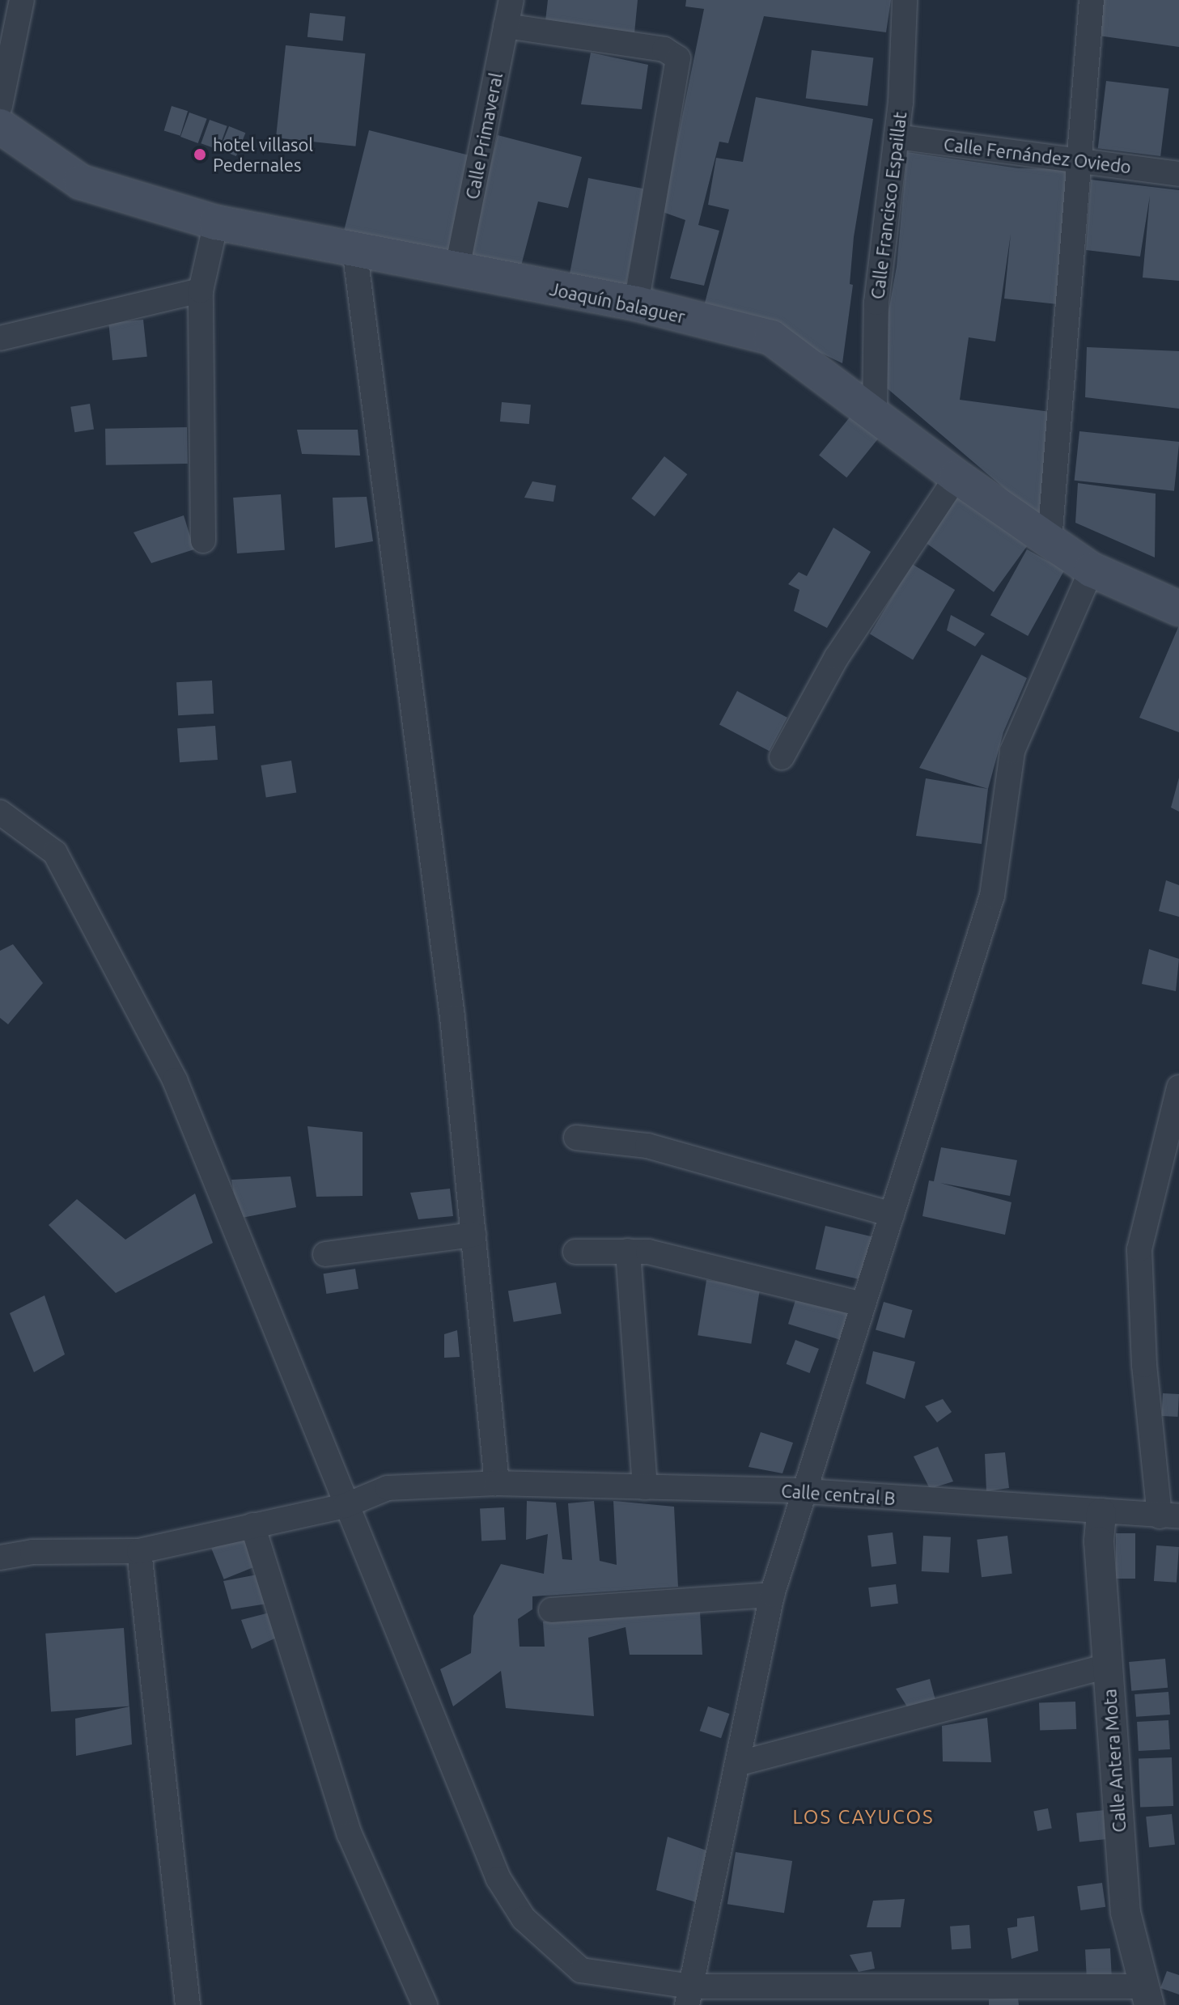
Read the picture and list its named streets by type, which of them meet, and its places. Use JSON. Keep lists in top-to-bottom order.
{
  "streets": {
    "main road": ["Joaquín balaguer"],
    "street": [
      "Calle Primaveral",
      "Calle Fernández Oviedo",
      "Calle Francisco Espaillat",
      "Calle central B",
      "Calle Antera Mota"
    ]
  },
  "crossings": [
    ["Calle Primaveral", "Joaquín balaguer"],
    ["Calle Fernández Oviedo", "Calle Francisco Espaillat"],
    ["Calle Francisco Espaillat", "Joaquín balaguer"],
    ["Calle central B", "Calle Antera Mota"]
  ],
  "districts": ["LOS CAYUCOS"],
  "places": ["hotel villasol Pedernales"]
}
